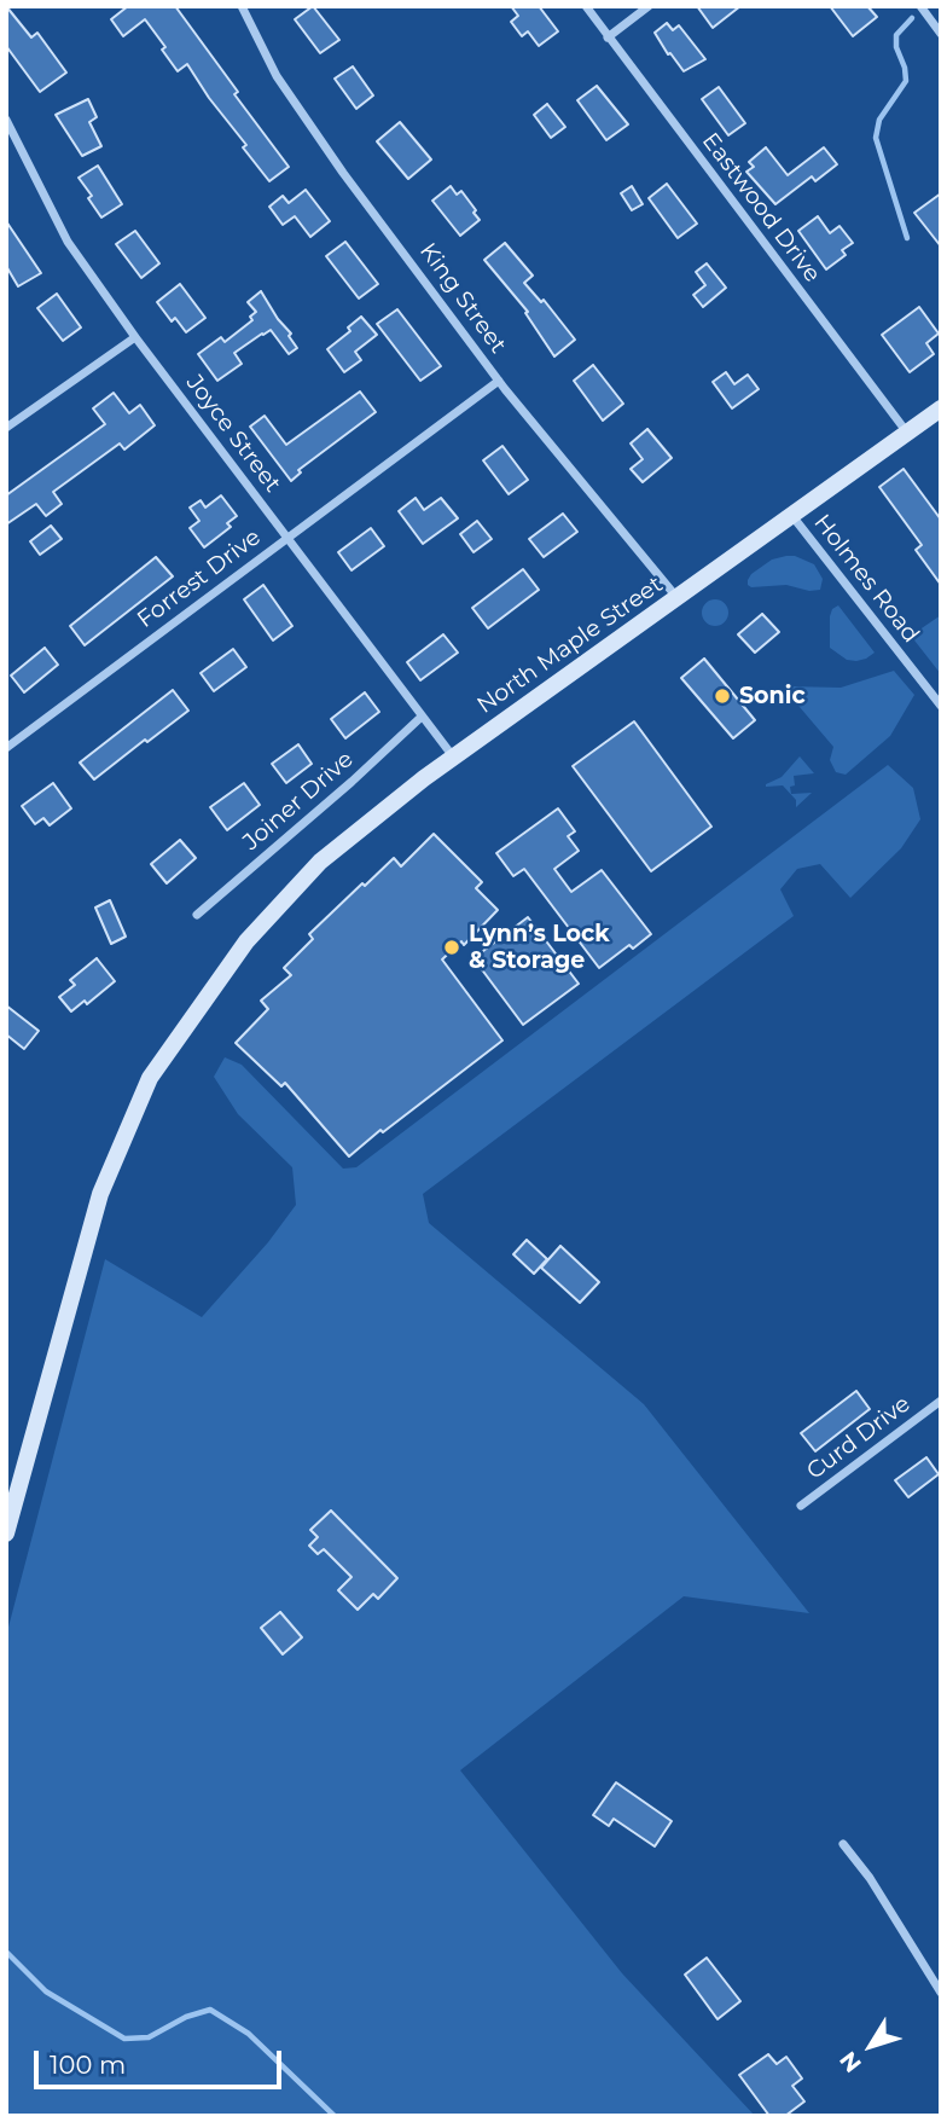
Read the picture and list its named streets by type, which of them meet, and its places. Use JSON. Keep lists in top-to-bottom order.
{
  "streets": {
    "main road": ["North Maple Street"],
    "street": [
      "Eastwood Drive",
      "King Street",
      "Joyce Street",
      "Forrest Drive",
      "Holmes Road",
      "Joiner Drive",
      "Curd Drive"
    ]
  },
  "crossings": [
    ["Eastwood Drive", "North Maple Street"],
    ["King Street", "Forrest Drive"],
    ["King Street", "North Maple Street"],
    ["Joyce Street", "Forrest Drive"],
    ["Joyce Street", "North Maple Street"],
    ["Joyce Street", "Joiner Drive"],
    ["Holmes Road", "North Maple Street"]
  ],
  "places": ["Sonic", "Lynn’s Lock & Storage"],
  "scale_bar": "100 m",
  "north": "bottom left"
}
